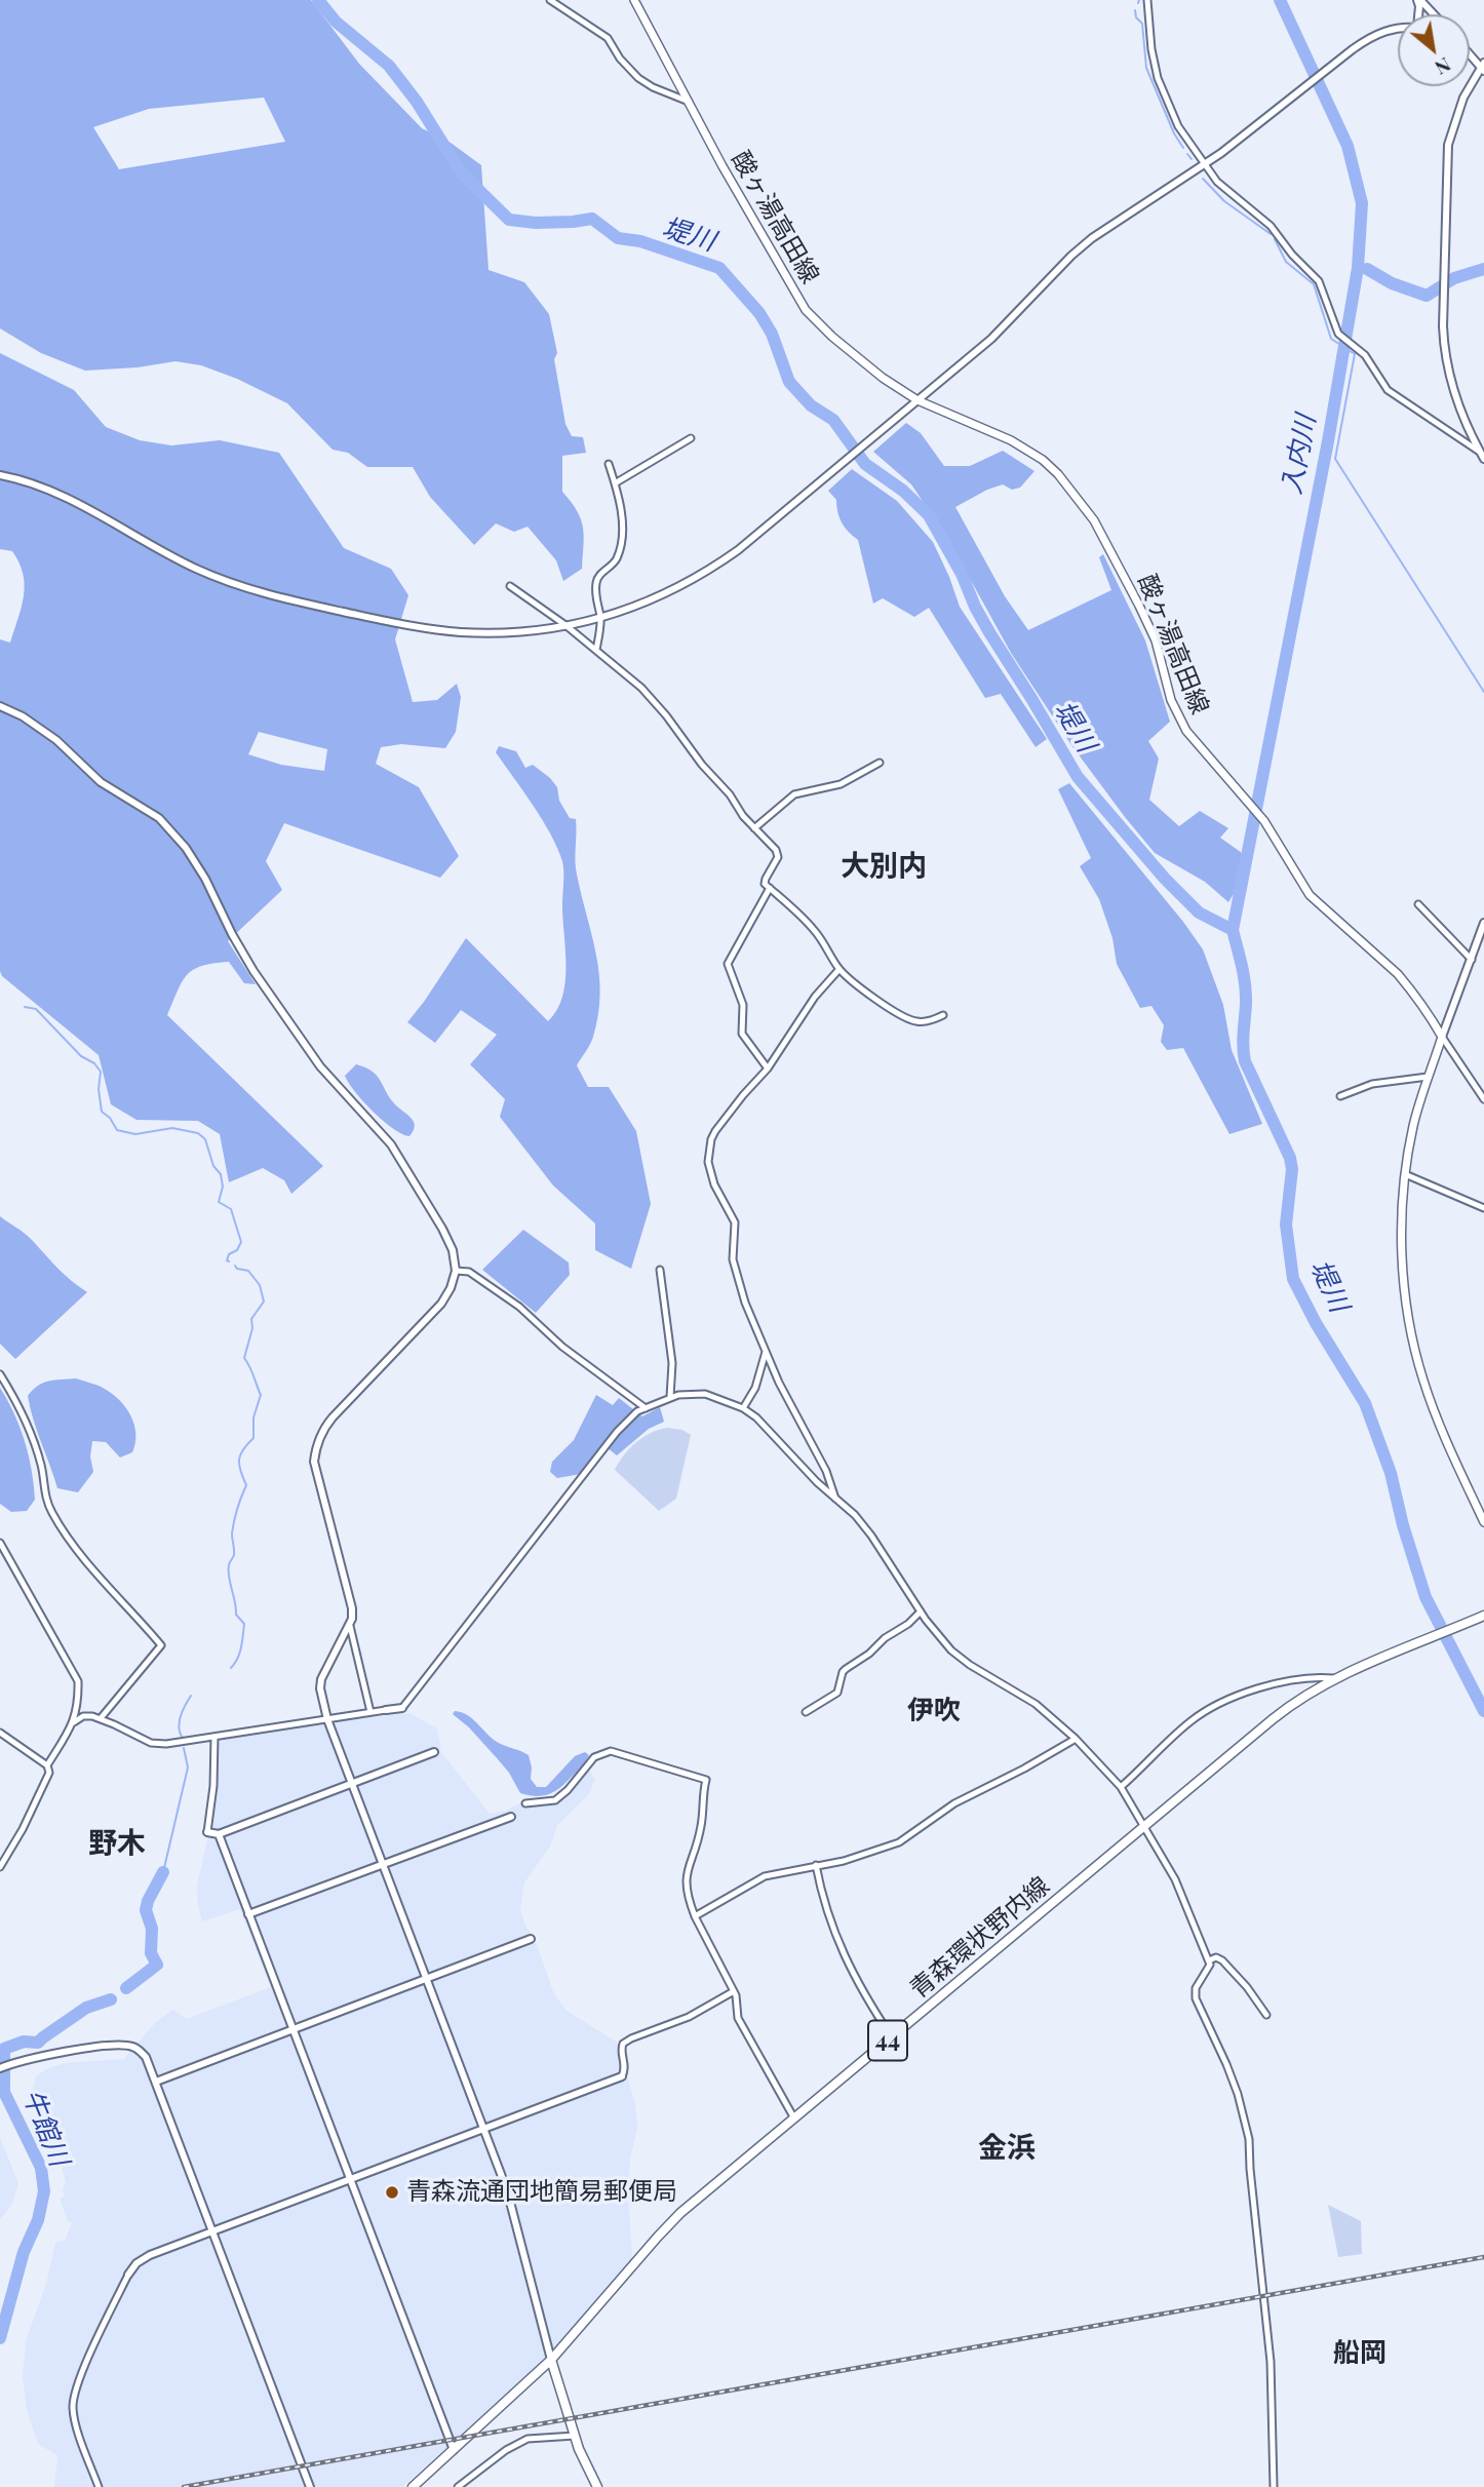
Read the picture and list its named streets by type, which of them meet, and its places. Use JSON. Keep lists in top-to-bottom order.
{
  "streets": {
    "main road": ["酸ヶ湯高田線", "青森環状野内線", "44"]
  },
  "districts": [
    "大別内",
    "伊吹",
    "野木",
    "金浜",
    "船岡"
  ],
  "water": ["堤川", "入内川", "牛館川"],
  "places": ["青森流通団地簡易郵便局"],
  "north": "bottom right"
}
